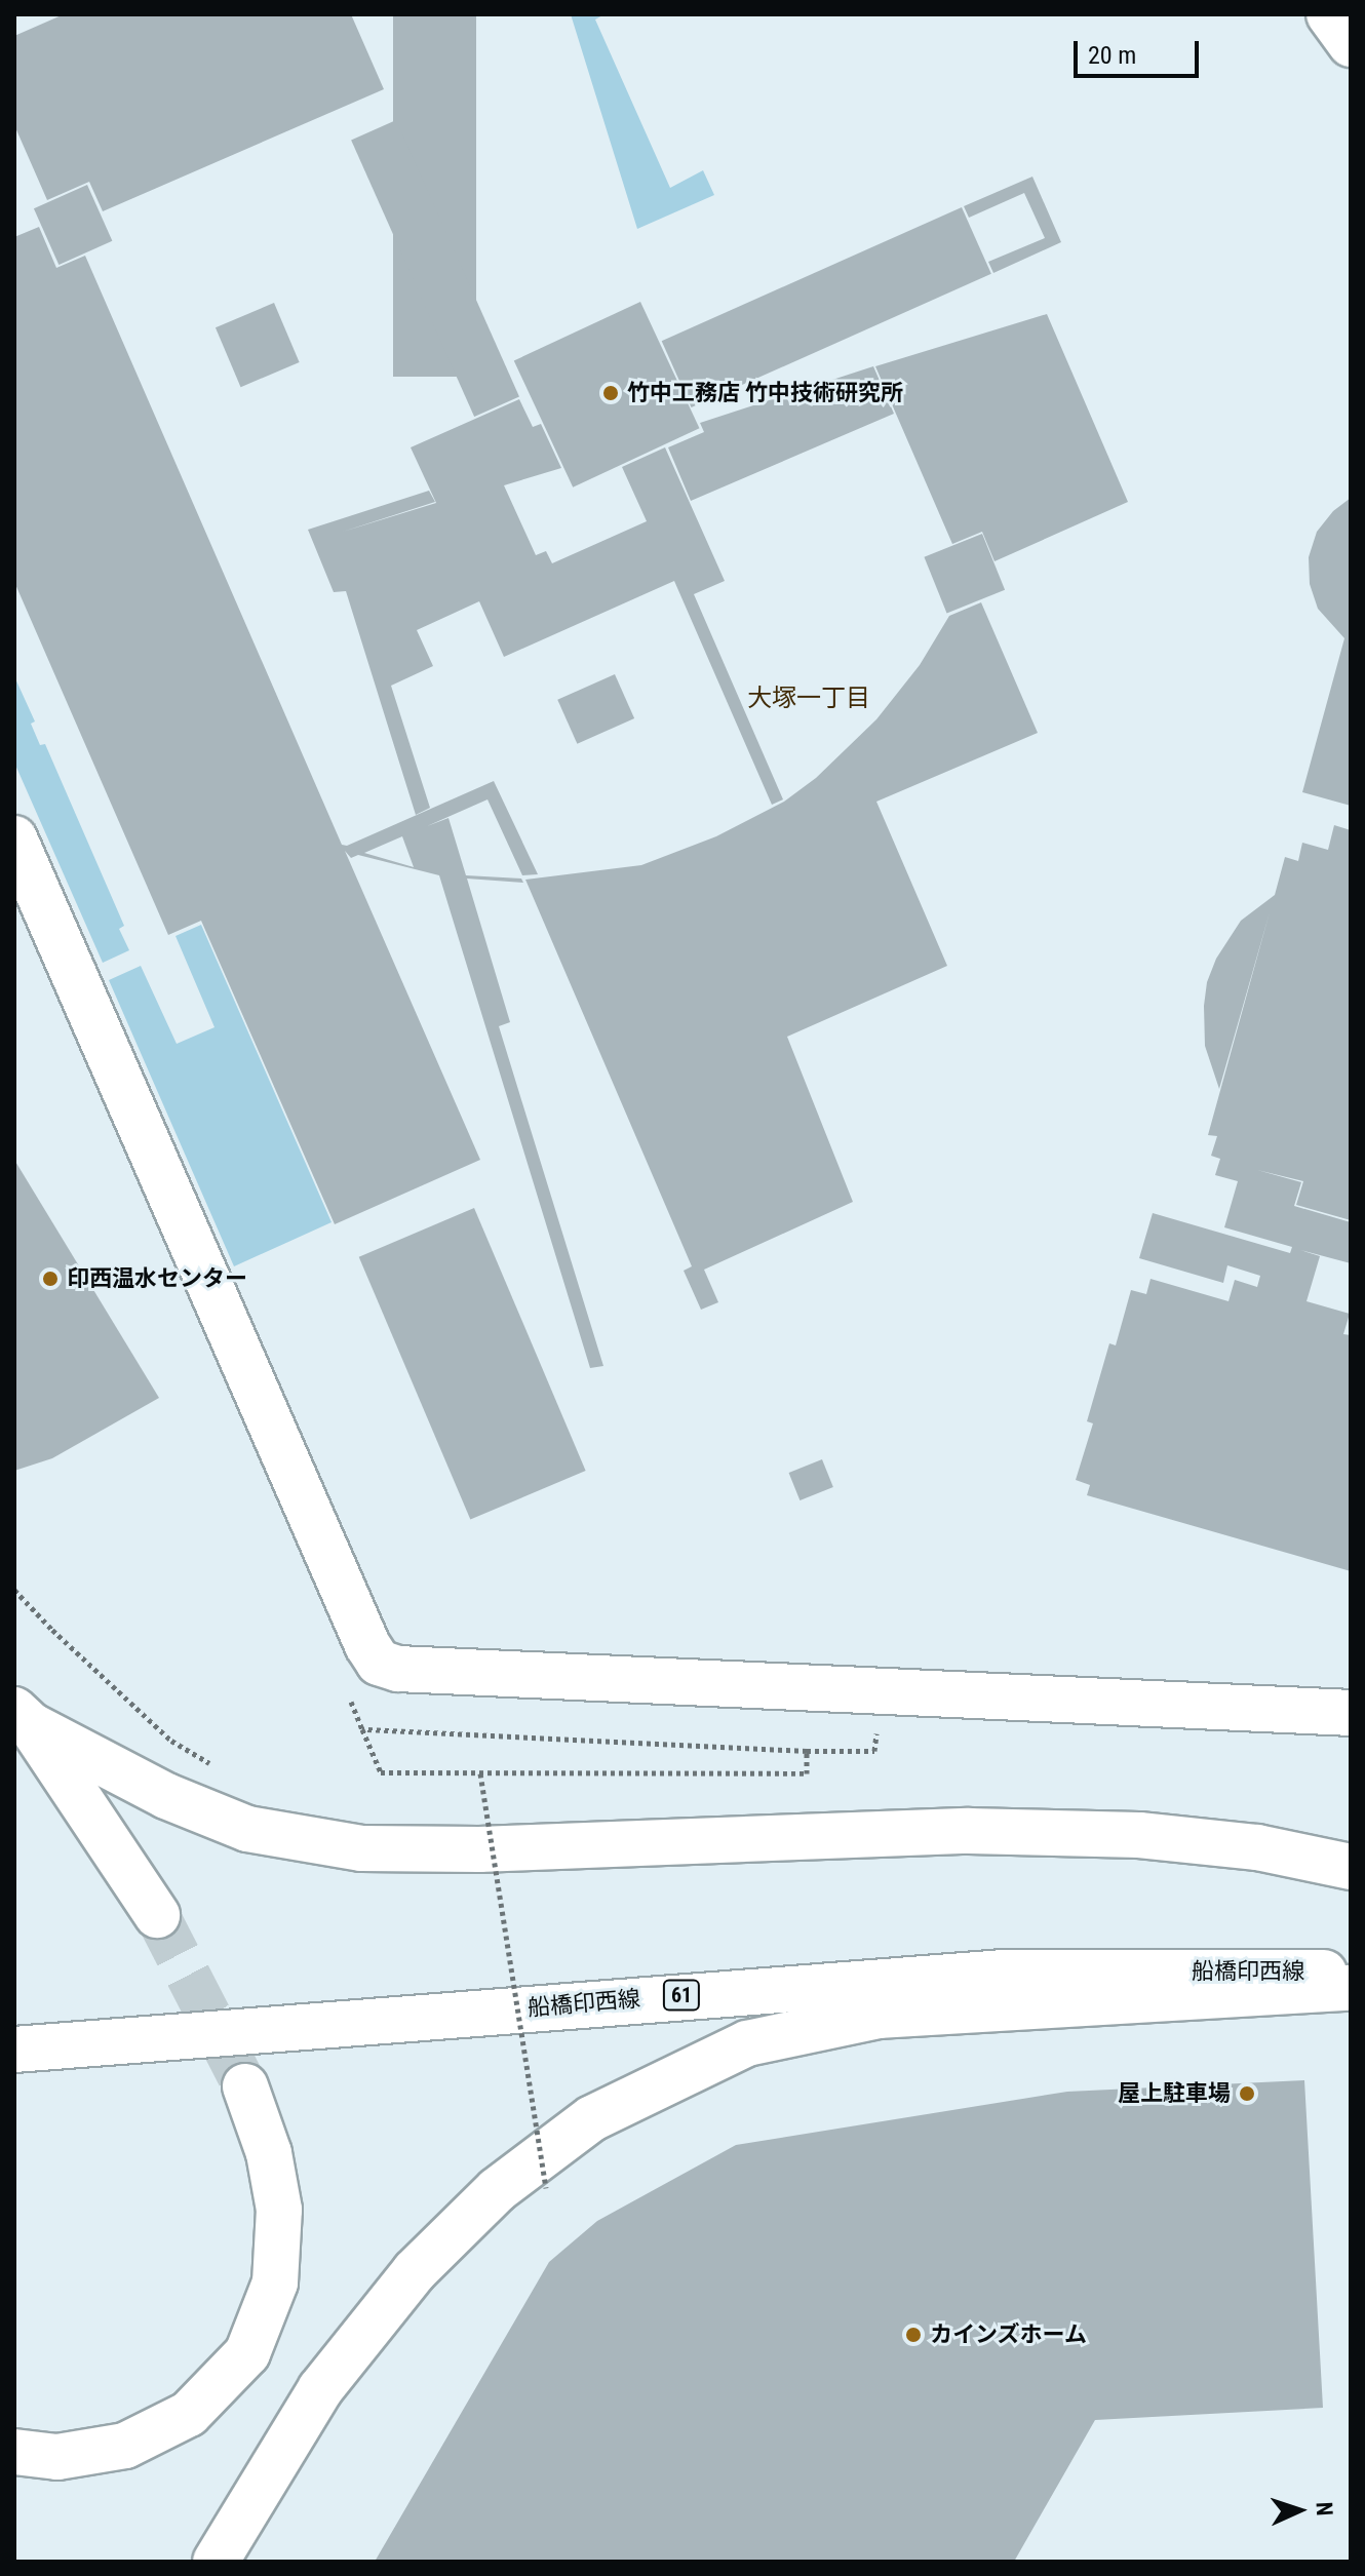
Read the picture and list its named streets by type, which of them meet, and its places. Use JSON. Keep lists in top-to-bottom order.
{
  "streets": {
    "main road": ["船橋印西線", "61"]
  },
  "districts": ["大塚一丁目"],
  "places": [
    "竹中工務店 竹中技術研究所",
    "印西温水センター",
    "屋上駐車場",
    "カインズホーム"
  ],
  "scale_bar": "20 m",
  "north": "right"
}
